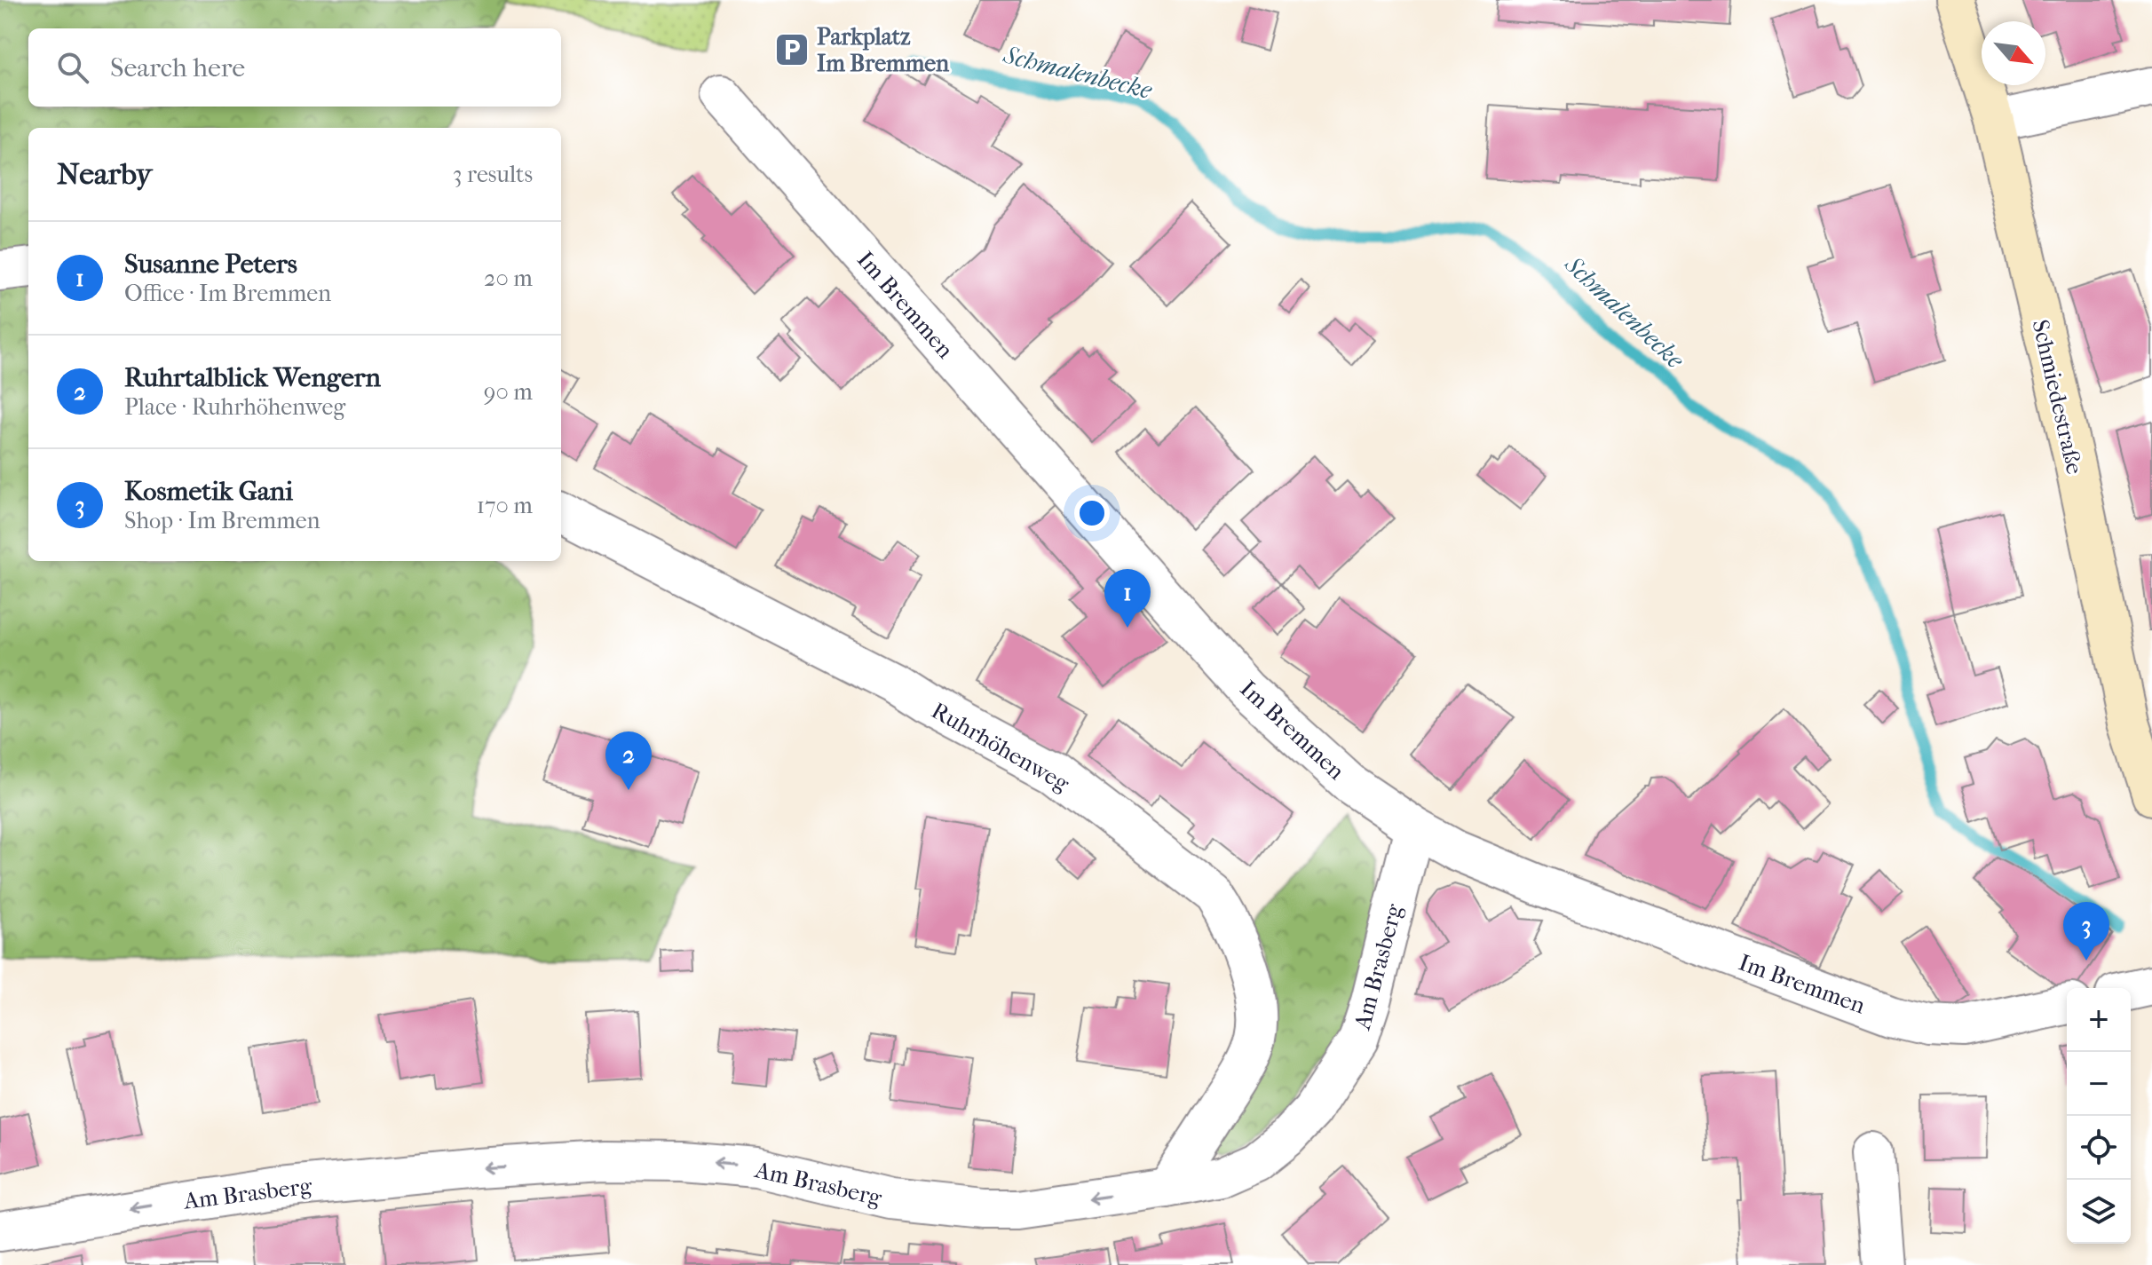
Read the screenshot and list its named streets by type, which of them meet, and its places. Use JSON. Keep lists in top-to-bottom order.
{
  "streets": {
    "main road": ["Schmiedestraße"],
    "street": ["Im Bremmen", "Ruhrhöhenweg", "Am Brasberg"]
  },
  "crossings": [
    ["Im Bremmen", "Am Brasberg"],
    ["Ruhrhöhenweg", "Am Brasberg"]
  ],
  "one_way": ["Am Brasberg"],
  "water": ["Schmalenbecke"],
  "places": {
    "parking": ["Parkplatz Im Bremmen"]
  },
  "north": "bottom right",
  "page": {
    "search": "Search here",
    "heading": ["Nearby", "3 results"],
    "list": [
      {
        "mark": "1",
        "name": "Susanne Peters",
        "note": "Office · Im Bremmen",
        "value": "20 m"
      },
      {
        "mark": "2",
        "name": "Ruhrtalblick Wengern",
        "note": "Place · Ruhrhöhenweg",
        "value": "90 m"
      },
      {
        "mark": "3",
        "name": "Kosmetik Gani",
        "note": "Shop · Im Bremmen",
        "value": "170 m"
      }
    ],
    "pins": ["1", "2", "3"],
    "map_buttons": ["+", "−"]
  }
}
